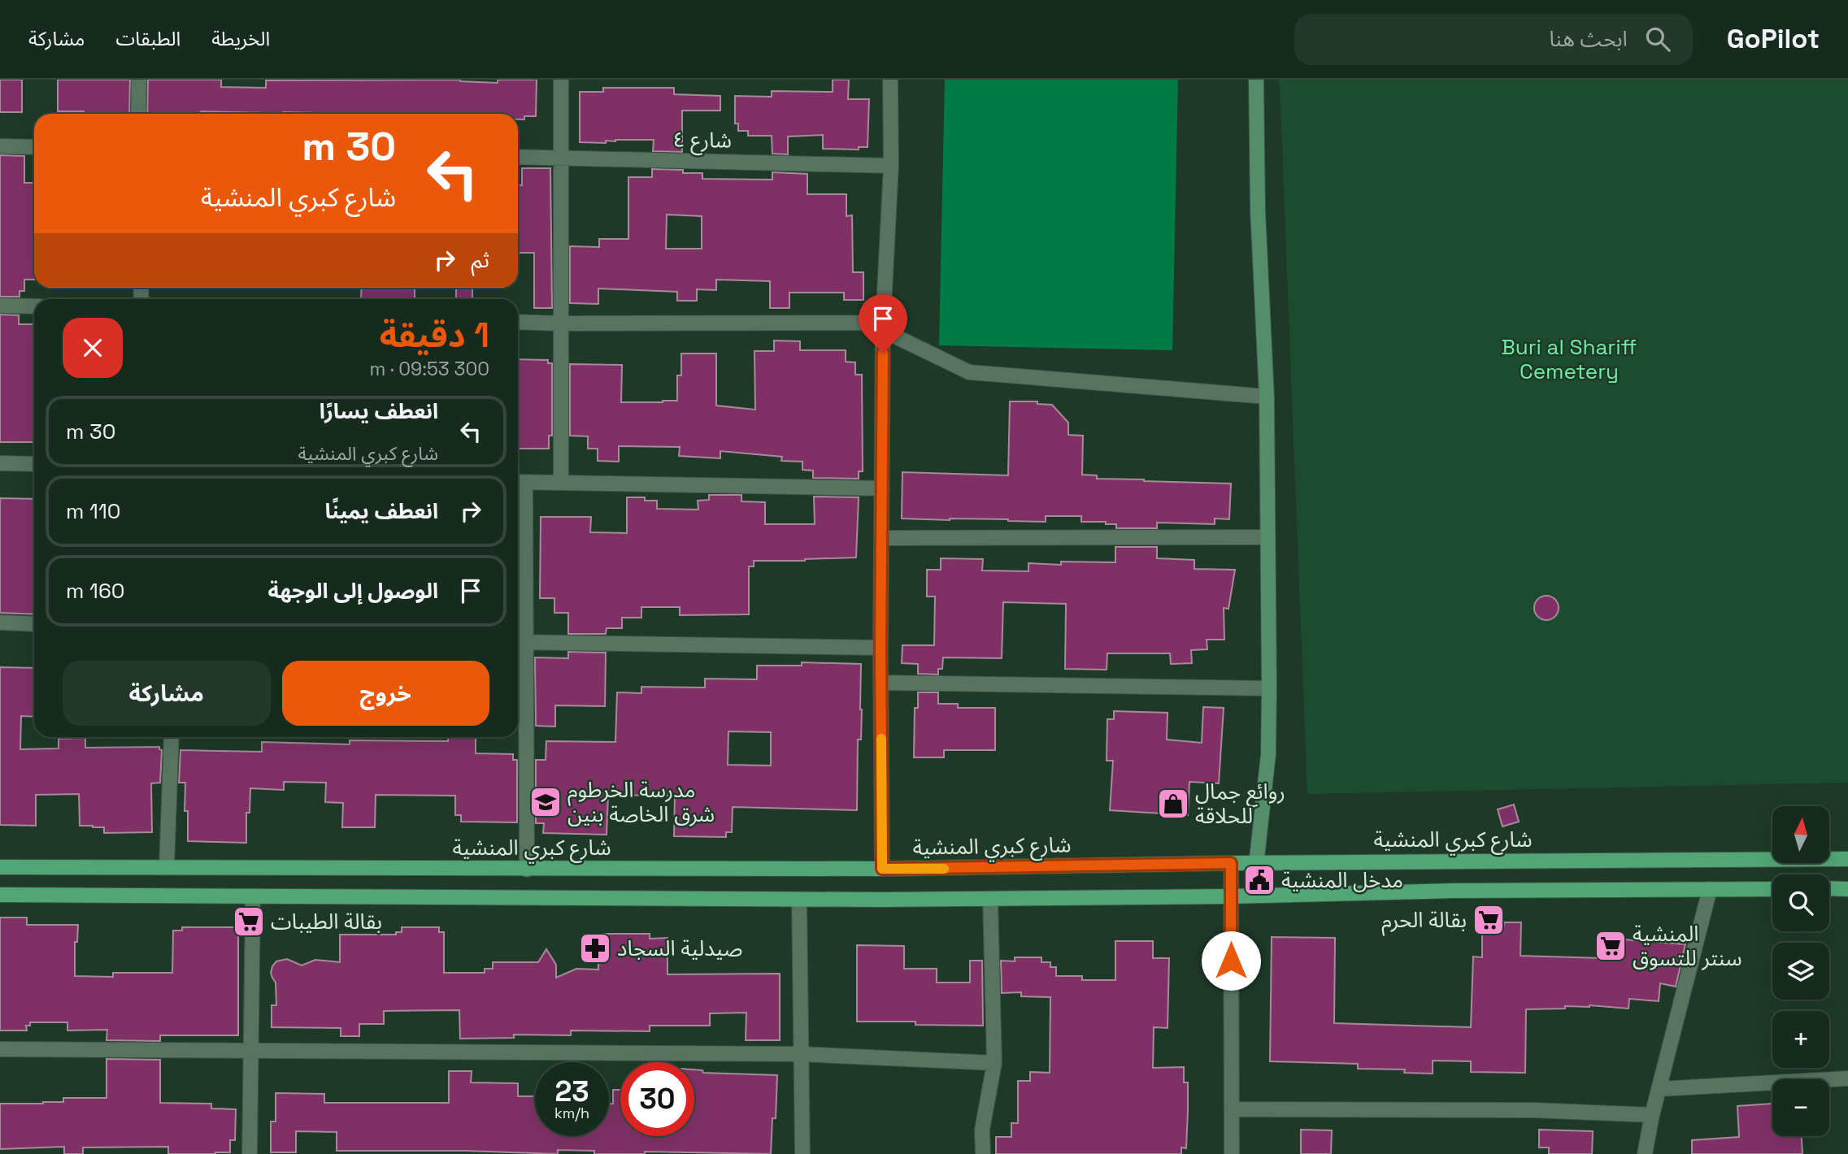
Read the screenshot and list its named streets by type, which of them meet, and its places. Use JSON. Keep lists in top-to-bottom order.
{
  "streets": {
    "main road": ["شارع كبري المنشية"],
    "street": ["شارع ٤"]
  },
  "parks": ["Buri al Shariff Cemetery"],
  "places": {
    "school or university": ["مدرسة الخرطوم شرق الخاصة بنين"],
    "shop": ["روائع جمال للحلاقة"],
    "public building": ["مدخل المنشية"],
    "supermarket": ["بقالة الحرم", "بقالة الطيبات", "المنشية سنتر للتسوق"],
    "pharmacy": ["صيدلية السجاد"]
  },
  "north": "top",
  "page": {
    "header": "GoPilot",
    "search": "ابحث هنا",
    "nav": ["الخريطة", "الطبقات", "مشاركة"],
    "turn": ["30 m", "شارع كبري المنشية"],
    "then": "ثم",
    "heading": ["1 دقيقة", "300 m · 09:53"],
    "list": [
      {
        "name": "انعطف يسارًا",
        "note": "شارع كبري المنشية",
        "value": "30 m"
      },
      {
        "name": "انعطف يمينًا",
        "value": "110 m"
      },
      {
        "name": "الوصول إلى الوجهة",
        "value": "160 m"
      }
    ],
    "buttons": ["خروج", "مشاركة"],
    "map_buttons": ["+", "−"],
    "speed": "23 km/h",
    "limit": "30"
  }
}
